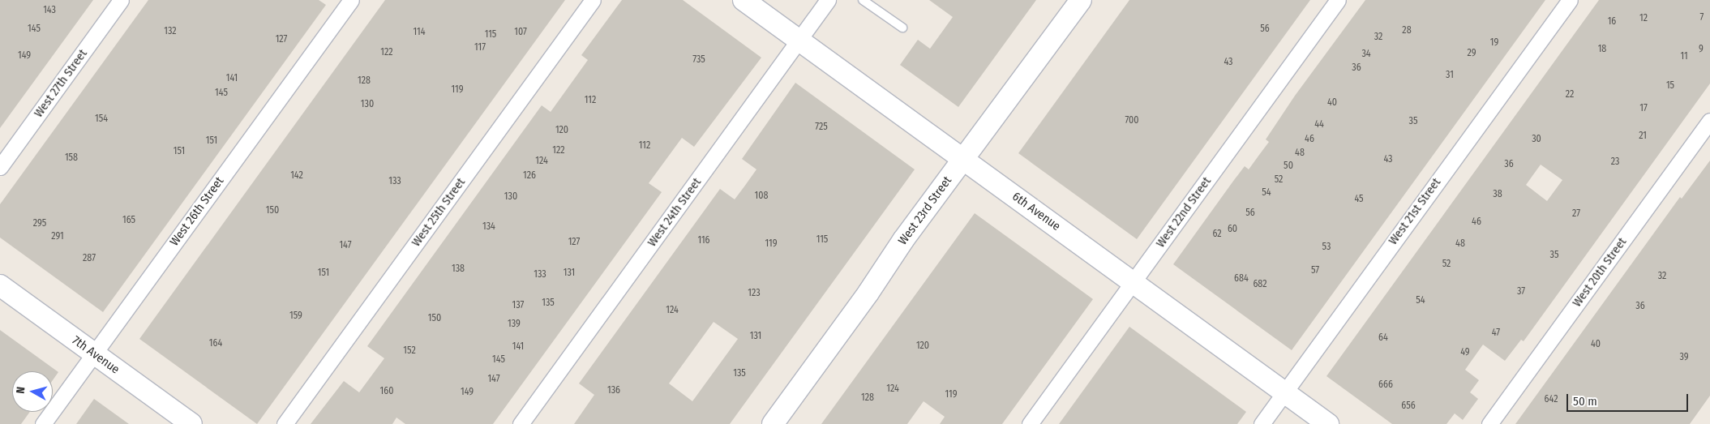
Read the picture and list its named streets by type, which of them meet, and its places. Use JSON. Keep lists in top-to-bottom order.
{
  "streets": {
    "main road": ["West 23rd Street", "6th Avenue", "7th Avenue"],
    "street": [
      "West 27th Street",
      "West 26th Street",
      "West 21st Street",
      "West 25th Street",
      "West 24th Street",
      "West 22nd Street",
      "West 20th Street"
    ]
  },
  "crossings": [
    ["West 23rd Street", "6th Avenue"],
    ["West 26th Street", "7th Avenue"],
    ["6th Avenue", "West 21st Street"],
    ["6th Avenue", "West 24th Street"],
    ["6th Avenue", "West 22nd Street"]
  ],
  "house_numbers": [
    "143",
    "7",
    "12",
    "16",
    "145",
    "56",
    "28",
    "132",
    "114",
    "107",
    "115",
    "32",
    "127",
    "19",
    "117",
    "18",
    "9",
    "122",
    "29",
    "34",
    "149",
    "11",
    "735",
    "43",
    "36",
    "31",
    "141",
    "128",
    "15",
    "119",
    "145",
    "22",
    "112",
    "40",
    "130",
    "17",
    "154",
    "700",
    "35",
    "44",
    "725",
    "120",
    "21",
    "46",
    "30",
    "151",
    "112",
    "122",
    "151",
    "48",
    "158",
    "43",
    "124",
    "23",
    "36",
    "50",
    "142",
    "126",
    "52",
    "133",
    "54",
    "38",
    "108",
    "130",
    "45",
    "150",
    "56",
    "27",
    "165",
    "46",
    "295",
    "134",
    "60",
    "62",
    "291",
    "115",
    "116",
    "127",
    "119",
    "48",
    "147",
    "53",
    "35",
    "287",
    "52",
    "138",
    "57",
    "151",
    "131",
    "133",
    "32",
    "684",
    "682",
    "37",
    "123",
    "54",
    "135",
    "137",
    "36",
    "124",
    "159",
    "150",
    "139",
    "47",
    "131",
    "64",
    "164",
    "40",
    "120",
    "141",
    "152",
    "49",
    "39",
    "145",
    "135",
    "147",
    "666",
    "124",
    "136",
    "160",
    "149",
    "119",
    "128",
    "642",
    "656"
  ],
  "scale_bar": "50 m",
  "north": "left"
}
